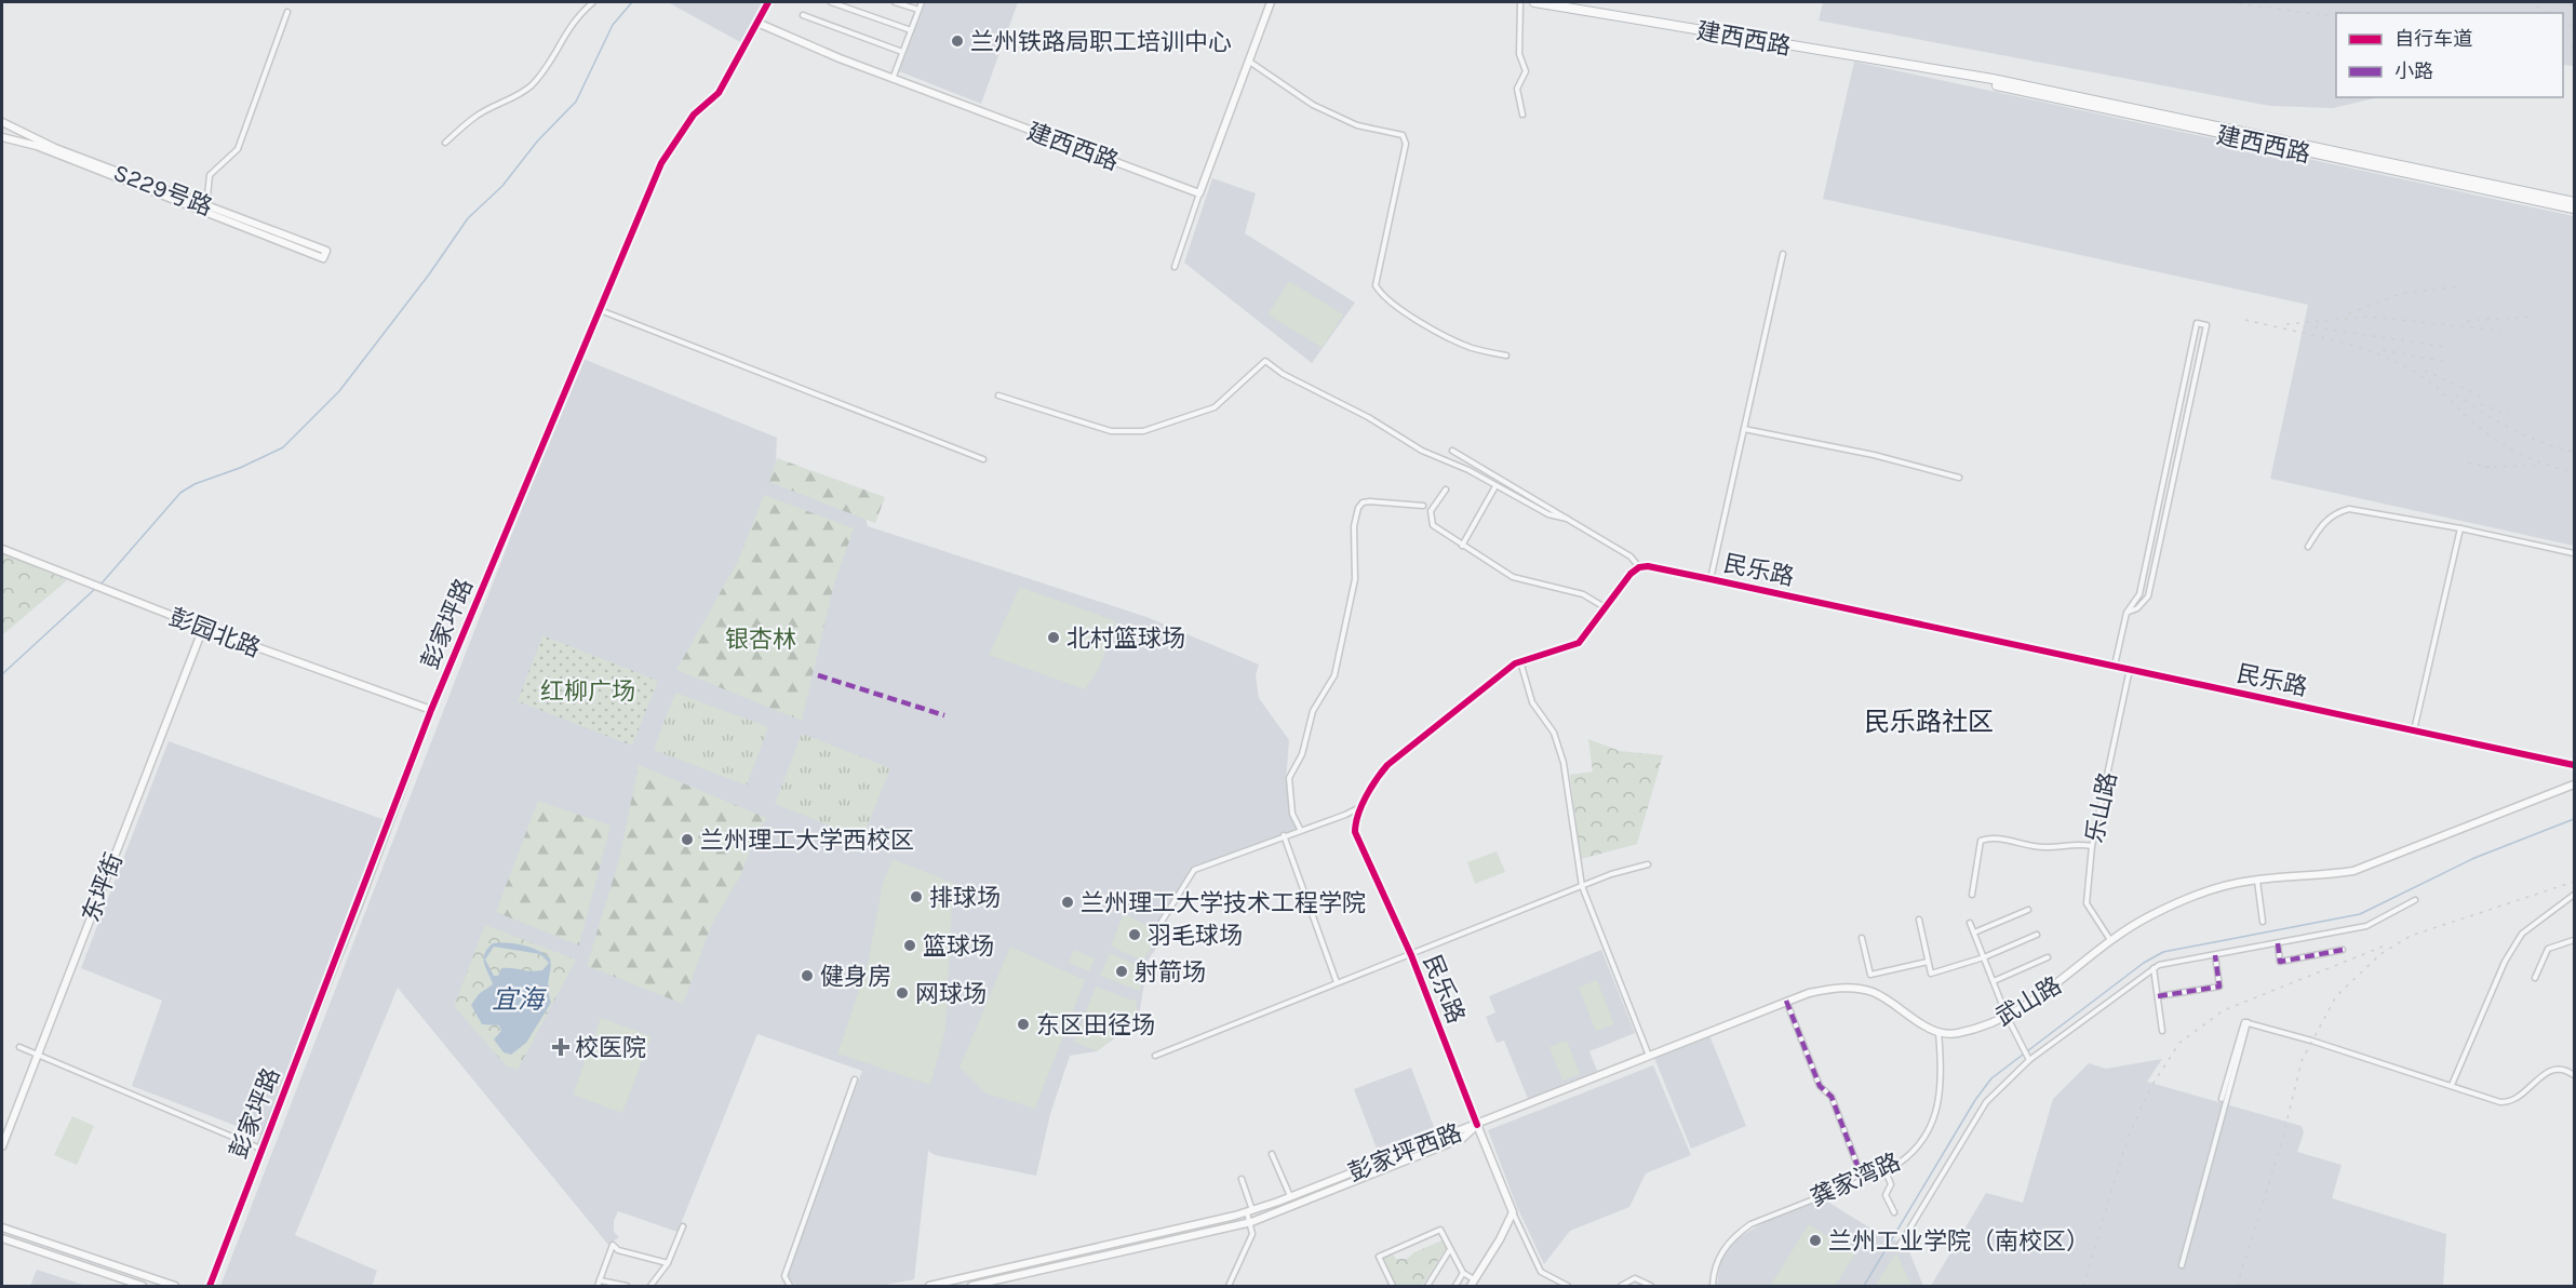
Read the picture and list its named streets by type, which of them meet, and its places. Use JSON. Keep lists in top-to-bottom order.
{
  "streets": {
    "highway": ["建西西路"],
    "street": [
      "S229号路",
      "民乐路",
      "彭家坪路",
      "彭园北路",
      "乐山路",
      "东坪街",
      "武山路",
      "彭家坪西路",
      "龚家湾路"
    ]
  },
  "crossings": [
    ["建西西路", "彭家坪路"],
    ["民乐路", "乐山路"],
    ["民乐路", "彭家坪西路"],
    ["彭家坪路", "彭园北路"],
    ["彭园北路", "东坪街"],
    ["乐山路", "武山路"],
    ["武山路", "龚家湾路"]
  ],
  "districts": ["民乐路社区"],
  "water": ["宜海"],
  "parks": ["银杏林", "红柳广场"],
  "places": {
    "other": [
      "兰州铁路局职工培训中心",
      "北村篮球场",
      "兰州理工大学西校区",
      "排球场",
      "兰州理工大学技术工程学院",
      "羽毛球场",
      "篮球场",
      "射箭场",
      "健身房",
      "网球场",
      "东区田径场",
      "兰州工业学院（南校区）"
    ],
    "health": ["校医院"]
  },
  "legend": ["自行车道", "小路"]
}
